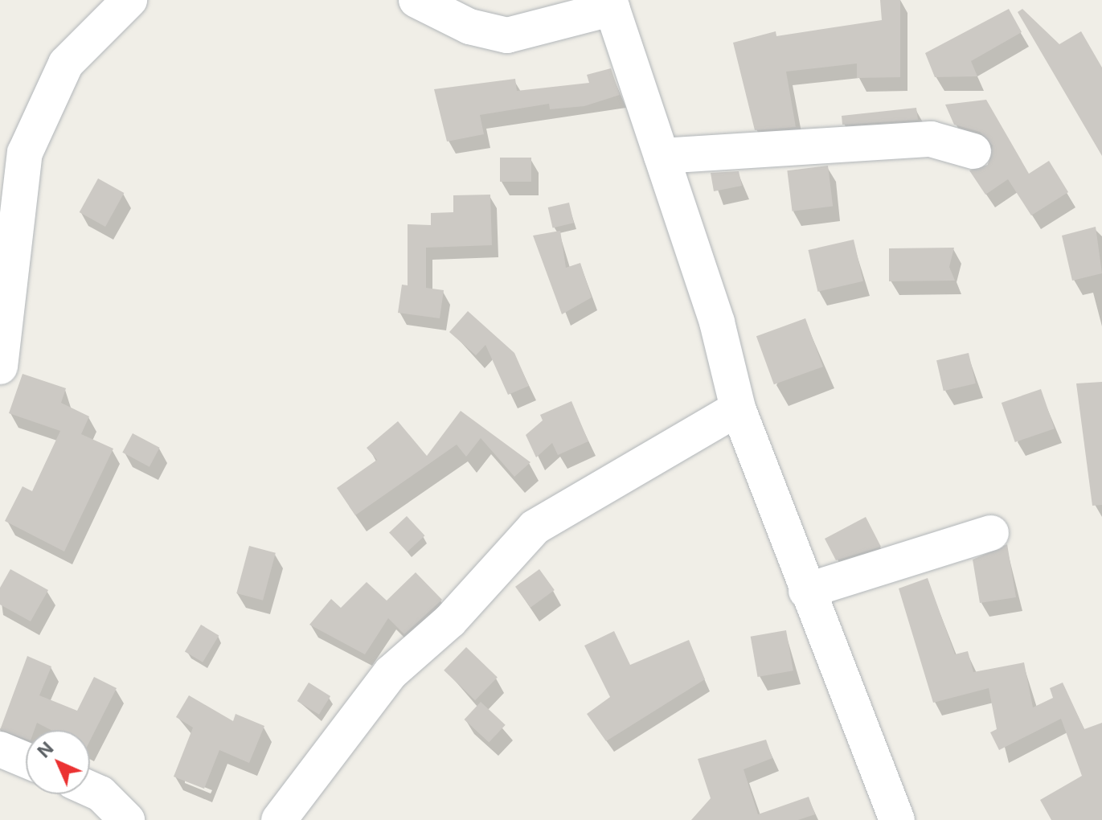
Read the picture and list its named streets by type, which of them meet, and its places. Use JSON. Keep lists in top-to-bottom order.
{
  "north": "top left"
}
